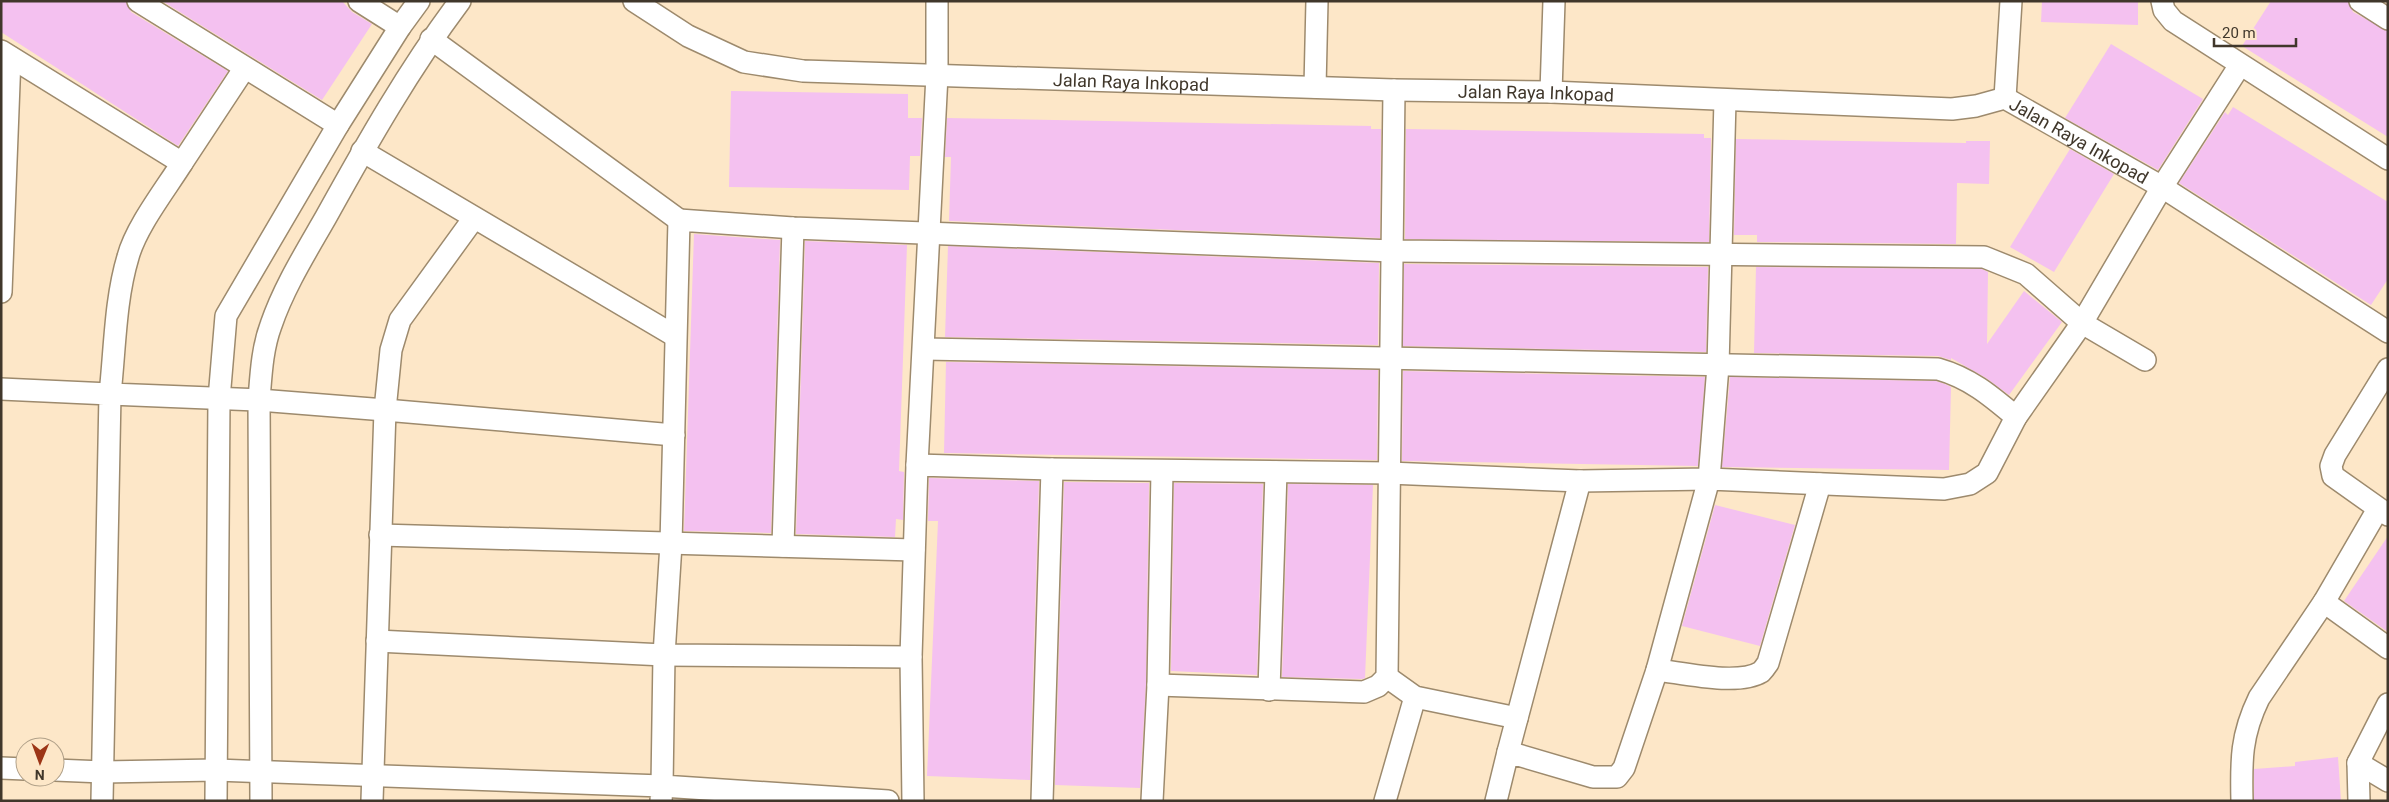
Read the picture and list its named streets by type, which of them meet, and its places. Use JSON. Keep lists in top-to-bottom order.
{
  "streets": {
    "street": ["Jalan Raya Inkopad"]
  },
  "scale_bar": "20 m",
  "north": "bottom"
}
